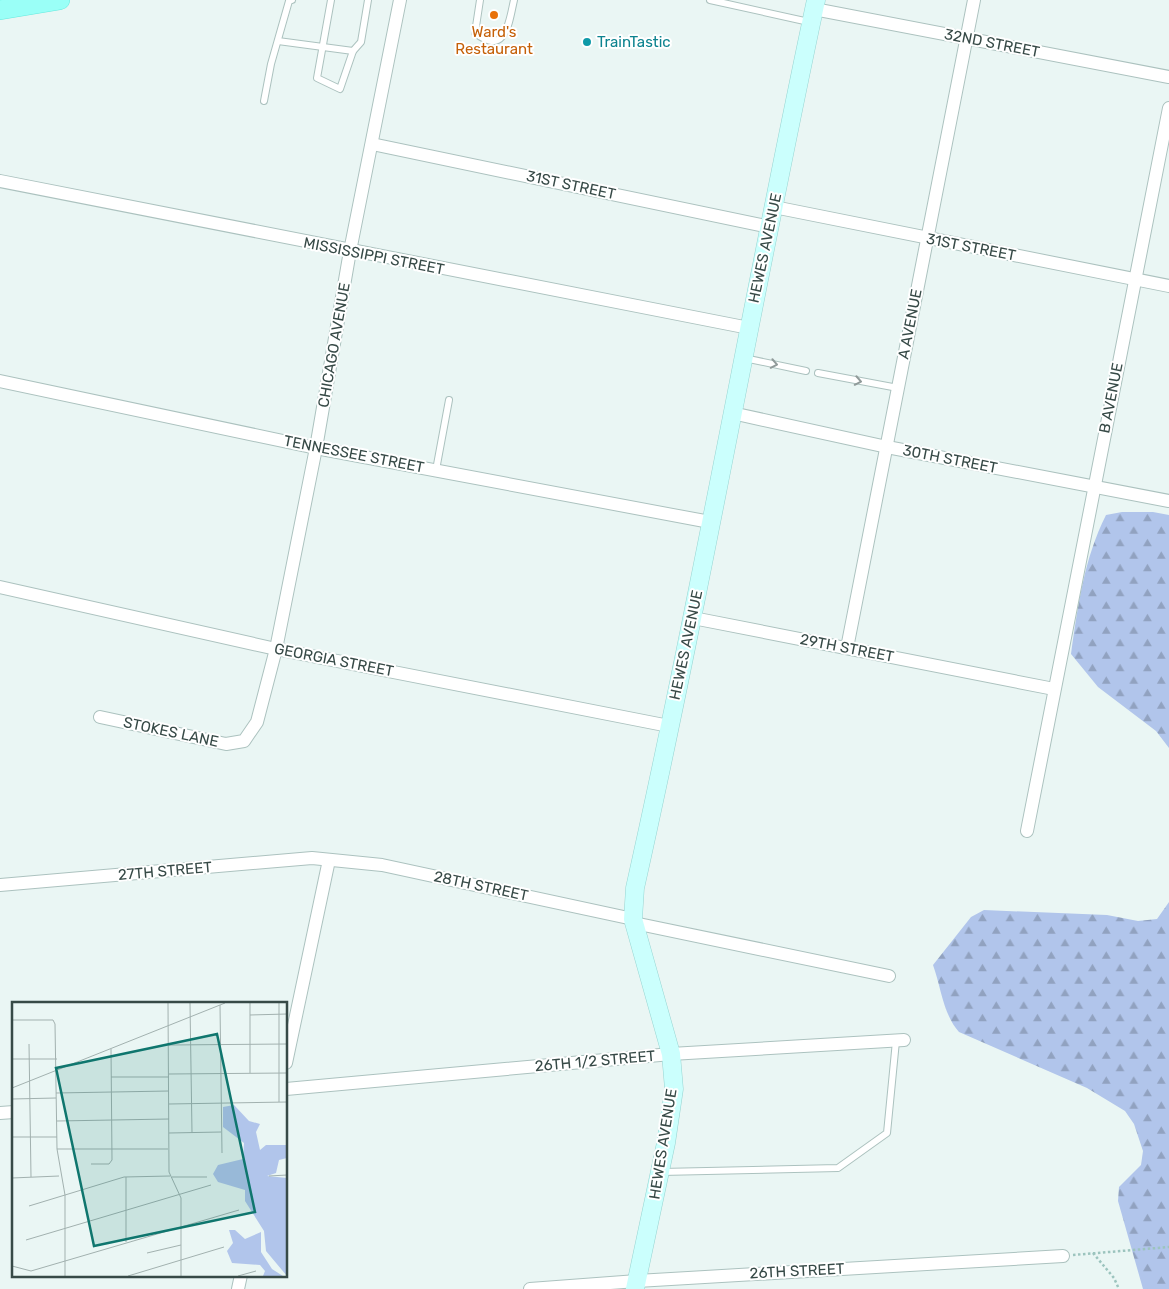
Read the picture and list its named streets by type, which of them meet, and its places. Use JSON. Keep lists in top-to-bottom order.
{
  "streets": {
    "main road": ["HEWES AVENUE"],
    "street": [
      "32ND STREET",
      "31ST STREET",
      "MISSISSIPPI STREET",
      "A AVENUE",
      "CHICAGO AVENUE",
      "B AVENUE",
      "TENNESSEE STREET",
      "30TH STREET",
      "29TH STREET",
      "GEORGIA STREET",
      "STOKES LANE",
      "27TH STREET",
      "28TH STREET",
      "26TH 1/2 STREET",
      "26TH STREET"
    ]
  },
  "crossings": [
    ["32ND STREET", "HEWES AVENUE"],
    ["32ND STREET", "A AVENUE"],
    ["31ST STREET", "HEWES AVENUE"],
    ["31ST STREET", "A AVENUE"],
    ["31ST STREET", "CHICAGO AVENUE"],
    ["31ST STREET", "B AVENUE"],
    ["HEWES AVENUE", "MISSISSIPPI STREET"],
    ["HEWES AVENUE", "TENNESSEE STREET"],
    ["HEWES AVENUE", "30TH STREET"],
    ["HEWES AVENUE", "29TH STREET"],
    ["HEWES AVENUE", "GEORGIA STREET"],
    ["HEWES AVENUE", "28TH STREET"],
    ["HEWES AVENUE", "26TH 1/2 STREET"],
    ["HEWES AVENUE", "26TH STREET"],
    ["MISSISSIPPI STREET", "CHICAGO AVENUE"],
    ["A AVENUE", "30TH STREET"],
    ["A AVENUE", "29TH STREET"],
    ["CHICAGO AVENUE", "TENNESSEE STREET"],
    ["CHICAGO AVENUE", "GEORGIA STREET"],
    ["CHICAGO AVENUE", "STOKES LANE"],
    ["B AVENUE", "30TH STREET"],
    ["B AVENUE", "29TH STREET"],
    ["27TH STREET", "28TH STREET"]
  ],
  "places": ["Ward's Restaurant", "TrainTastic"]
}
